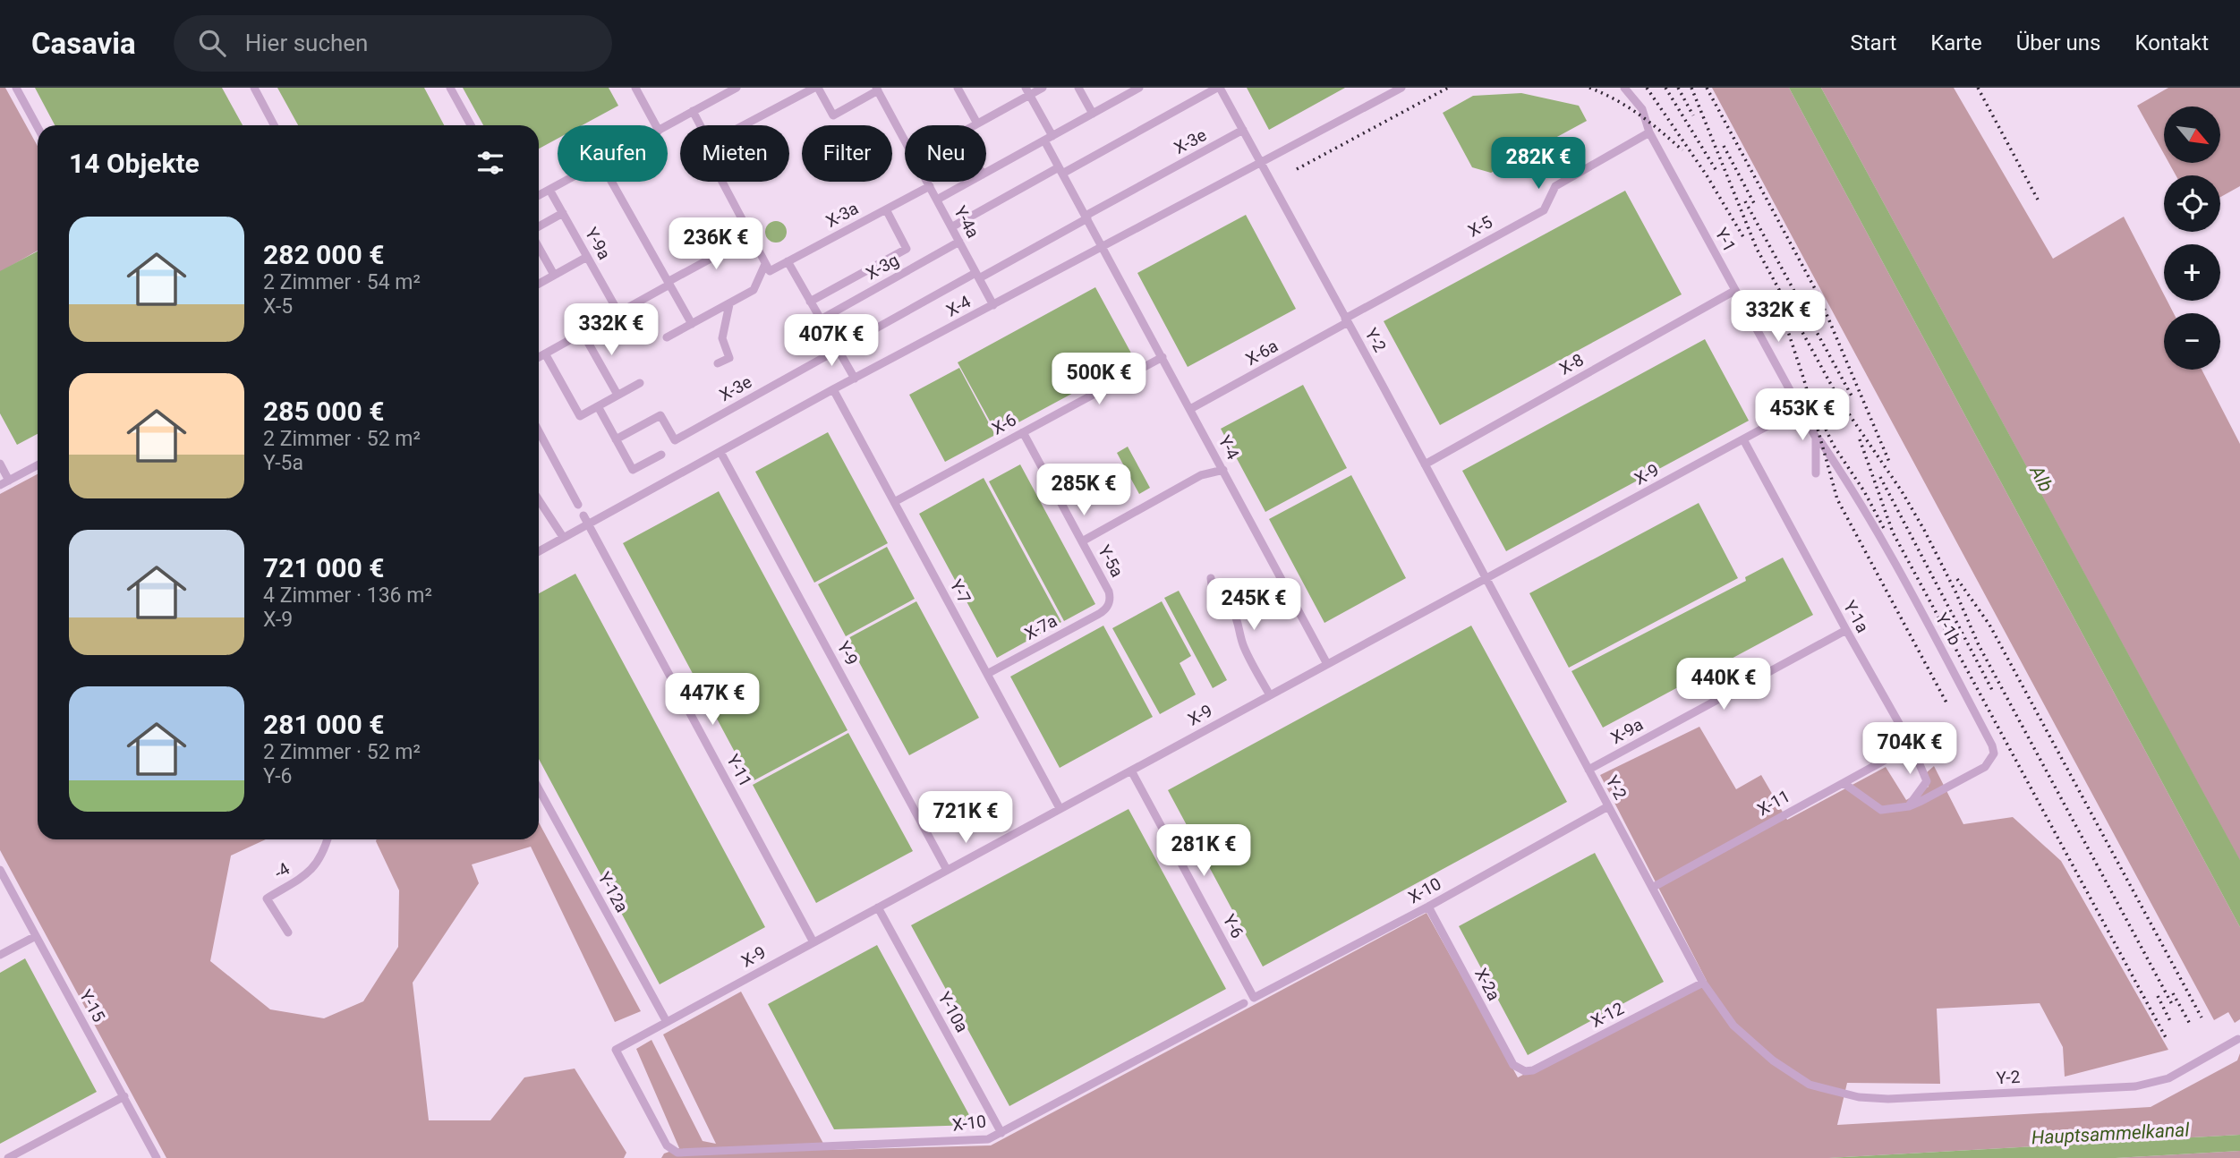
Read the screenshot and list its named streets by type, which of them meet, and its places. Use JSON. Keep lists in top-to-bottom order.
{
  "streets": {
    "street": [
      "X-3e",
      "X-3a",
      "Y-4a",
      "X-5",
      "Y-1",
      "Y-9a",
      "X-3g",
      "X-4",
      "Y-2",
      "X-6a",
      "X-8",
      "X-6",
      "Y-4",
      "X-9",
      "Y-5a",
      "Y-7",
      "Y-1a",
      "X-7a",
      "Y-1b",
      "Y-9",
      "X-9a",
      "Y-11",
      "X-11",
      "-4",
      "X-10",
      "Y-12a",
      "Y-6",
      "X-2a",
      "Y-15",
      "Y-10a",
      "X-12"
    ]
  },
  "crossings": [
    ["X-3e", "Y-4a"],
    ["X-3e", "Y-2"],
    ["X-3a", "Y-4a"],
    ["Y-4a", "X-3g"],
    ["Y-4a", "X-4"],
    ["X-5", "Y-1"],
    ["X-5", "Y-2"],
    ["X-5", "X-6a"],
    ["Y-1", "X-8"],
    ["Y-1", "X-9"],
    ["Y-1", "Y-1b"],
    ["X-4", "Y-2"],
    ["X-4", "Y-4"],
    ["X-4", "Y-7"],
    ["X-4", "Y-9"],
    ["X-4", "Y-11"],
    ["Y-2", "X-6a"],
    ["Y-2", "X-8"],
    ["Y-2", "X-9"],
    ["Y-2", "X-9a"],
    ["Y-2", "X-11"],
    ["Y-2", "X-10"],
    ["Y-2", "X-12"],
    ["X-6a", "Y-4"],
    ["X-6", "Y-4"],
    ["X-6", "Y-5a"],
    ["X-6", "Y-7"],
    ["Y-4", "X-9"],
    ["X-9", "Y-7"],
    ["X-9", "Y-1a"],
    ["X-9", "Y-1b"],
    ["X-9", "Y-9"],
    ["X-9", "Y-11"],
    ["X-9", "X-10"],
    ["X-9", "Y-12a"],
    ["X-9", "Y-6"],
    ["X-9", "Y-10a"],
    ["Y-5a", "X-7a"],
    ["Y-7", "X-7a"],
    ["Y-1a", "Y-1b"],
    ["Y-1a", "X-9a"],
    ["Y-1a", "X-11"],
    ["X-10", "Y-6"],
    ["X-10", "X-2a"],
    ["X-10", "Y-10a"],
    ["X-2a", "X-12"]
  ],
  "water": ["Alb", "Hauptsammelkanal"],
  "north": "bottom right",
  "page": {
    "header": "Casavia",
    "search": "Hier suchen",
    "nav": [
      "Start",
      "Karte",
      "Über uns",
      "Kontakt"
    ],
    "map_buttons": ["+", "−"],
    "chip": [
      "Kaufen",
      "Mieten",
      "Filter",
      "Neu"
    ],
    "heading": "14 Objekte",
    "price": [
      "282K €",
      "236K €",
      "332K €",
      "332K €",
      "407K €",
      "500K €",
      "453K €",
      "285K €",
      "245K €",
      "440K €",
      "447K €",
      "704K €",
      "721K €",
      "281K €"
    ],
    "list": [
      {
        "name": "282 000 €",
        "note": "2 Zimmer · 54 m² · X-5"
      },
      {
        "name": "285 000 €",
        "note": "2 Zimmer · 52 m² · Y-5a"
      },
      {
        "name": "721 000 €",
        "note": "4 Zimmer · 136 m² · X-9"
      },
      {
        "name": "281 000 €",
        "note": "2 Zimmer · 52 m² · Y-6"
      }
    ]
  }
}
